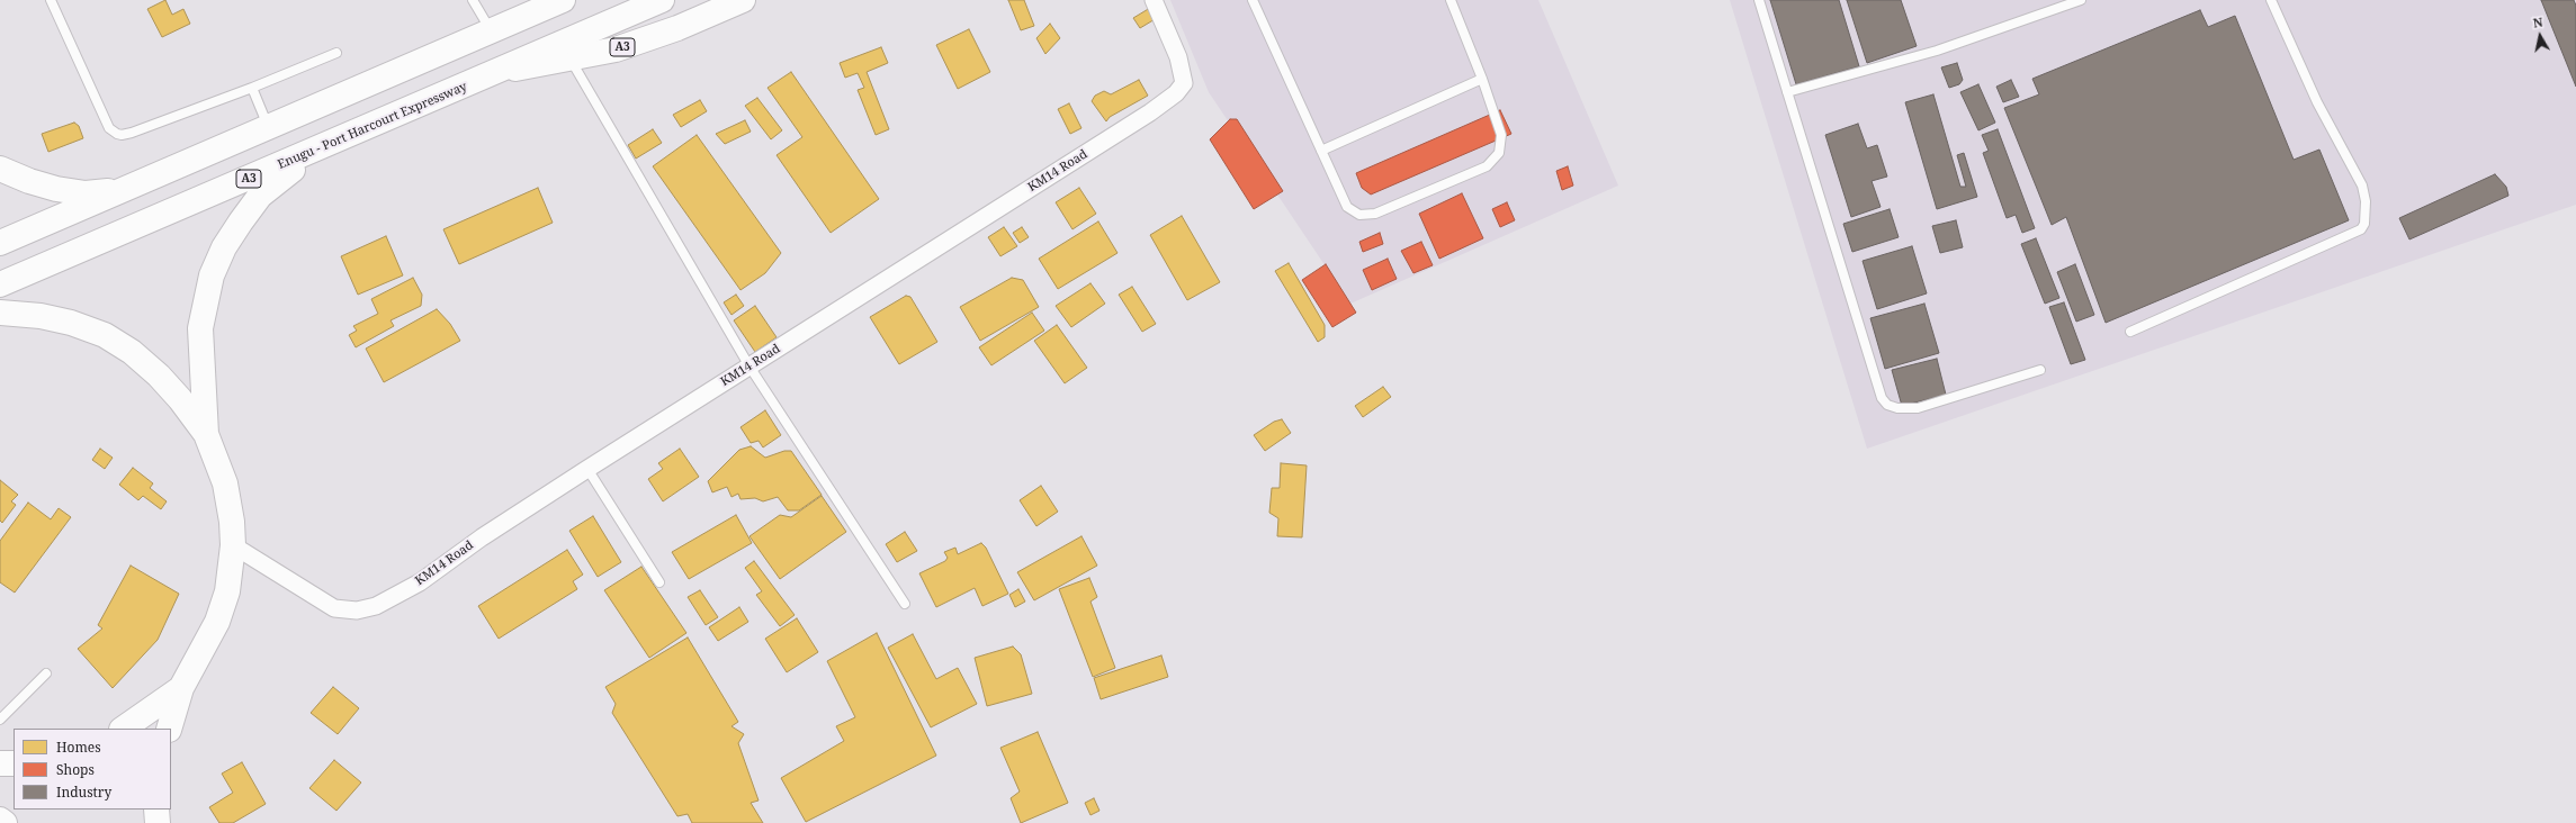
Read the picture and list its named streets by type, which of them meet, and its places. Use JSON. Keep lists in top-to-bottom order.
{
  "streets": {
    "main road": ["A3", "Enugu - Port Harcourt Expressway"],
    "street": ["KM14 Road"]
  },
  "legend": ["Homes", "Shops", "Industry"],
  "north": "top"
}
